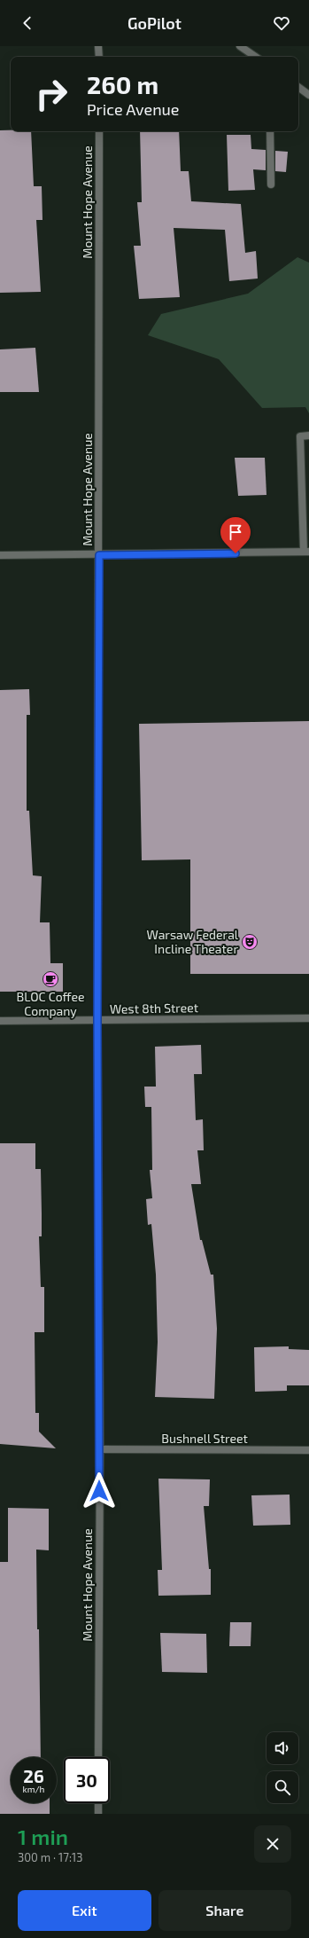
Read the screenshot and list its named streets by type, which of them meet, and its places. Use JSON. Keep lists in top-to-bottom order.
{
  "streets": {
    "street": ["Mount Hope Avenue", "West 8th Street", "Bushnell Street"]
  },
  "crossings": [
    ["Mount Hope Avenue", "West 8th Street"],
    ["Mount Hope Avenue", "Bushnell Street"]
  ],
  "places": {
    "theatre": ["Warsaw Federal Incline Theater"],
    "cafe": ["BLOC Coffee Company"]
  },
  "page": {
    "header": "GoPilot",
    "turn": ["260 m", "Price Avenue"],
    "speed": "26 km/h",
    "limit": "30",
    "heading": ["1 min", "300 m · 17:13"],
    "buttons": ["Exit", "Share"]
  }
}
